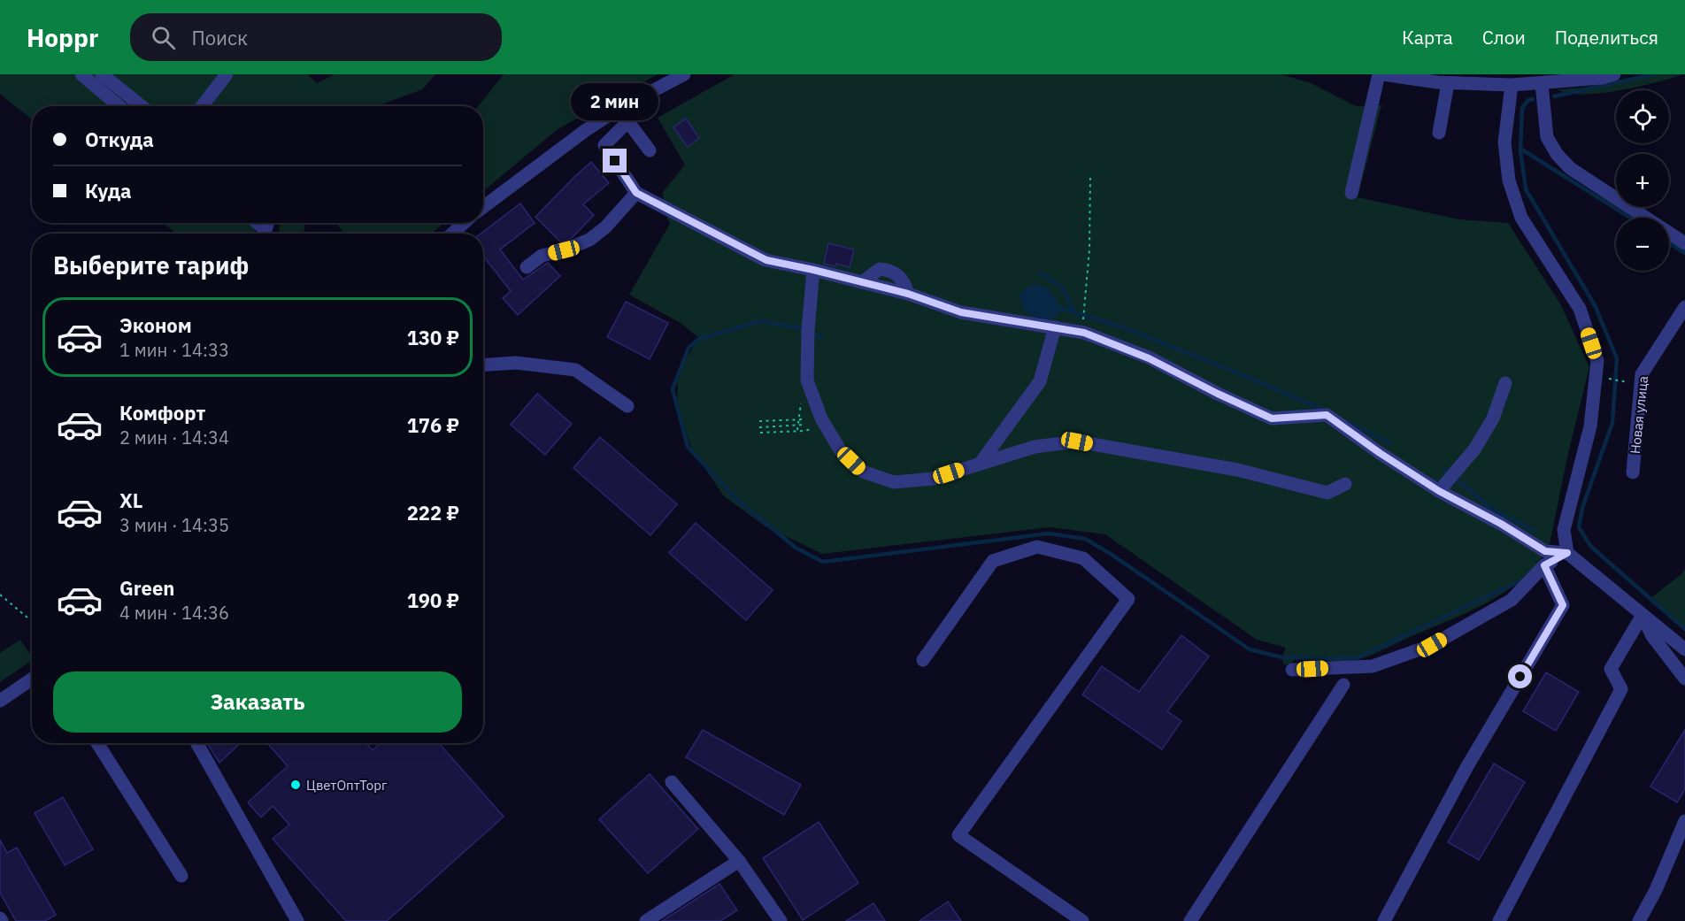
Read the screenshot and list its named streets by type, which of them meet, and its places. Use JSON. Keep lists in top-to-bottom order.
{
  "streets": {
    "street": ["Новая улица"]
  },
  "places": ["ЦветОптТорг"],
  "page": {
    "header": "Hoppr",
    "search": "Поиск",
    "nav": ["Карта", "Слои", "Поделиться"],
    "bubble": "2 мин",
    "map_buttons": ["+", "−"],
    "banner": ["Откуда", "Куда"],
    "heading": "Выберите тариф",
    "list": [
      {
        "name": "Эконом",
        "note": "1 мин · 14:33",
        "value": "130 ₽"
      },
      {
        "name": "Комфорт",
        "note": "2 мин · 14:34",
        "value": "176 ₽"
      },
      {
        "name": "XL",
        "note": "3 мин · 14:35",
        "value": "222 ₽"
      },
      {
        "name": "Green",
        "note": "4 мин · 14:36",
        "value": "190 ₽"
      }
    ],
    "buttons": "Заказать"
  }
}
